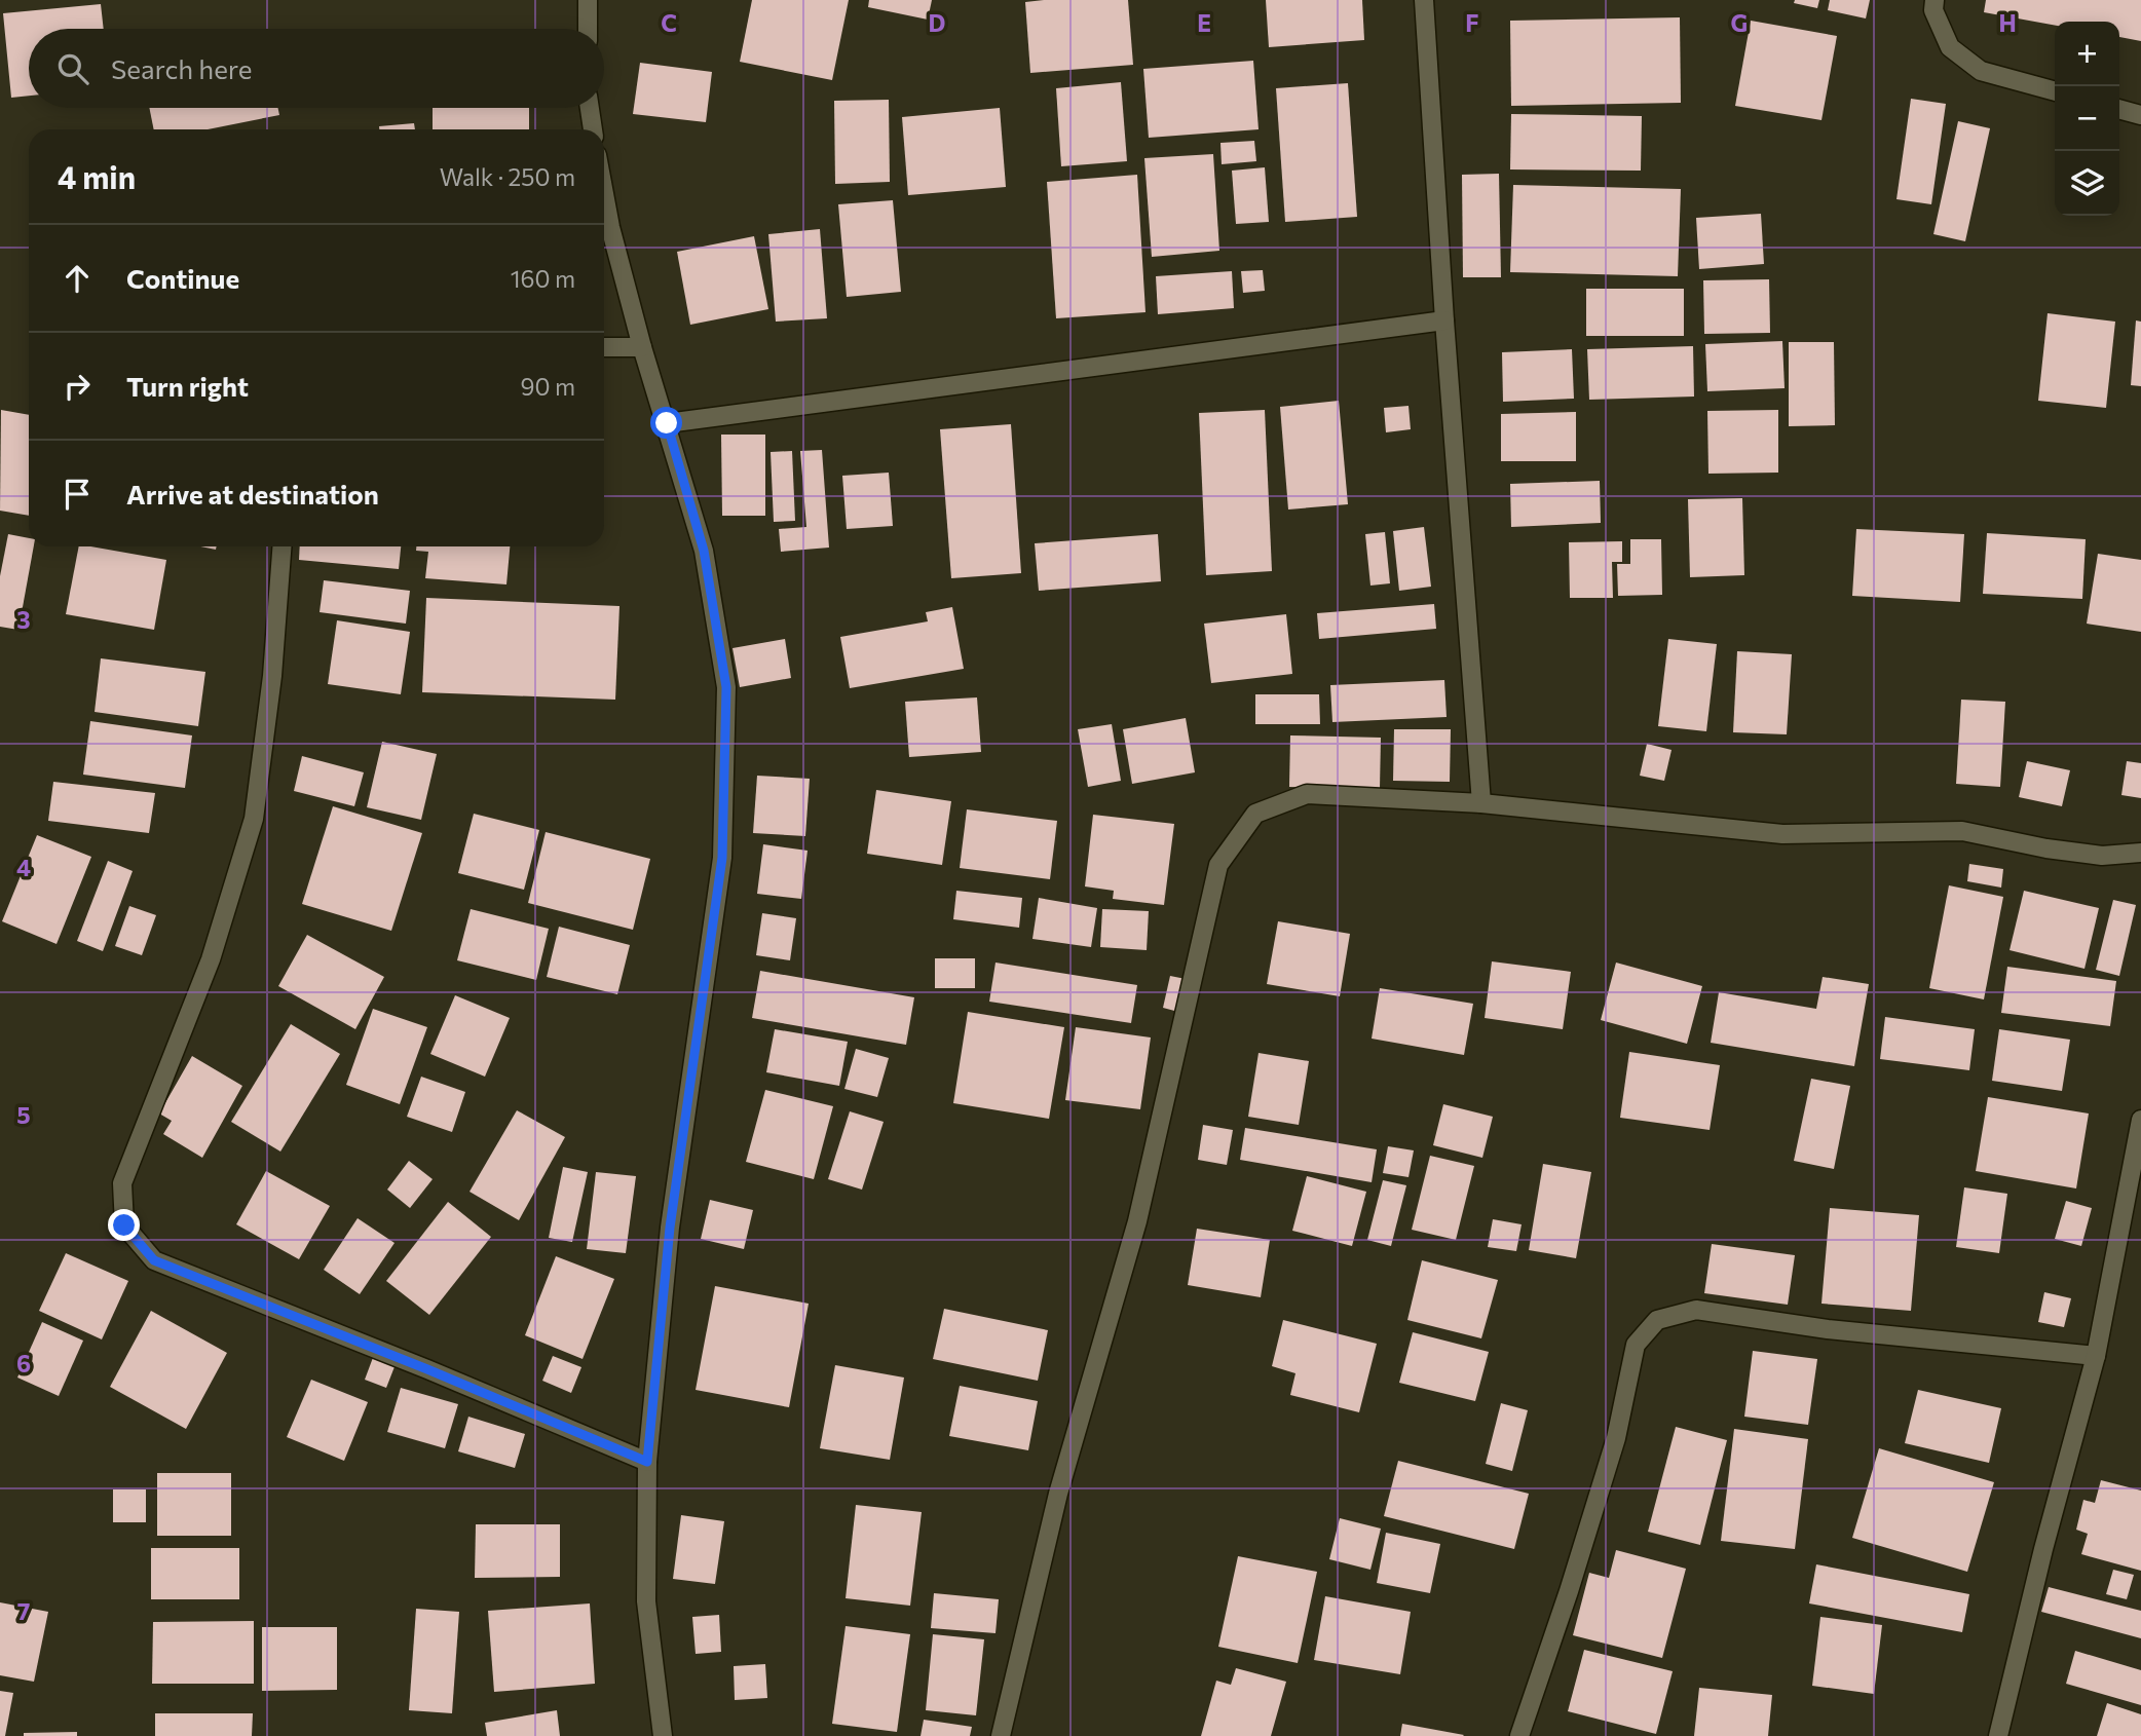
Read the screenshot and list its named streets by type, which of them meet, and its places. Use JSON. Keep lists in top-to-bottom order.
{
  "page": {
    "map_buttons": ["+", "−"],
    "search": "Search here",
    "heading": ["4 min", "Walk · 250 m"],
    "list": [
      ["Continue", "160 m"],
      ["Turn right", "90 m"],
      "Arrive at destination"
    ]
  },
  "grid": {
    "columns": [
      "C",
      "D",
      "E",
      "F",
      "G",
      "H"
    ],
    "rows": [
      "3",
      "4",
      "5",
      "6",
      "7"
    ]
  }
}
